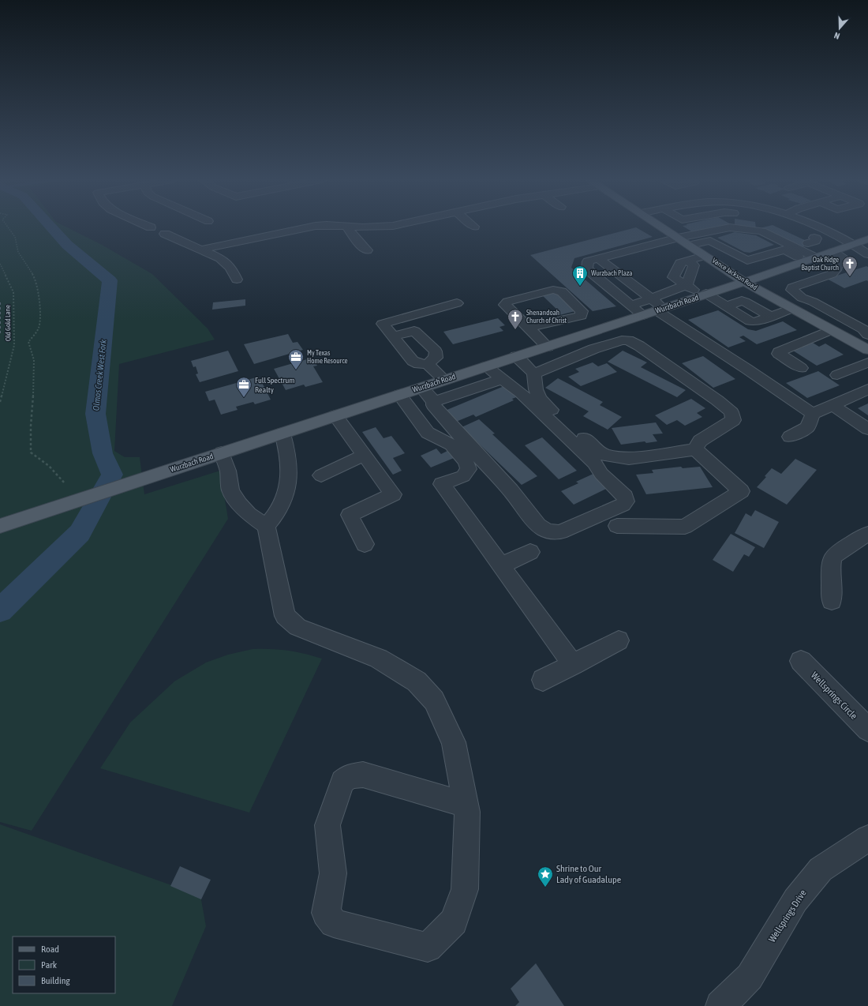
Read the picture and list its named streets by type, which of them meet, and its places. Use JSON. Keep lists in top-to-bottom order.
{
  "streets": {
    "main road": ["Vance Jackson Road", "Wurzbach Road"],
    "street": ["Wellsprings Circle", "Wellsprings Drive"],
    "path": ["Old Gold Lane"]
  },
  "crossings": [
    ["Vance Jackson Road", "Wurzbach Road"]
  ],
  "water": ["Olmos Creek West Fork"],
  "places": {
    "church": ["Oak Ridge Baptist Church", "Shenandoah Church of Christ"],
    "building": ["Wurzbach Plaza"],
    "office": ["My Texas Home Resource", "Full Spectrum Realty"],
    "place": ["Shrine to Our Lady of Guadalupe"]
  },
  "legend": ["Road", "Park", "Building"],
  "north": "bottom"
}
